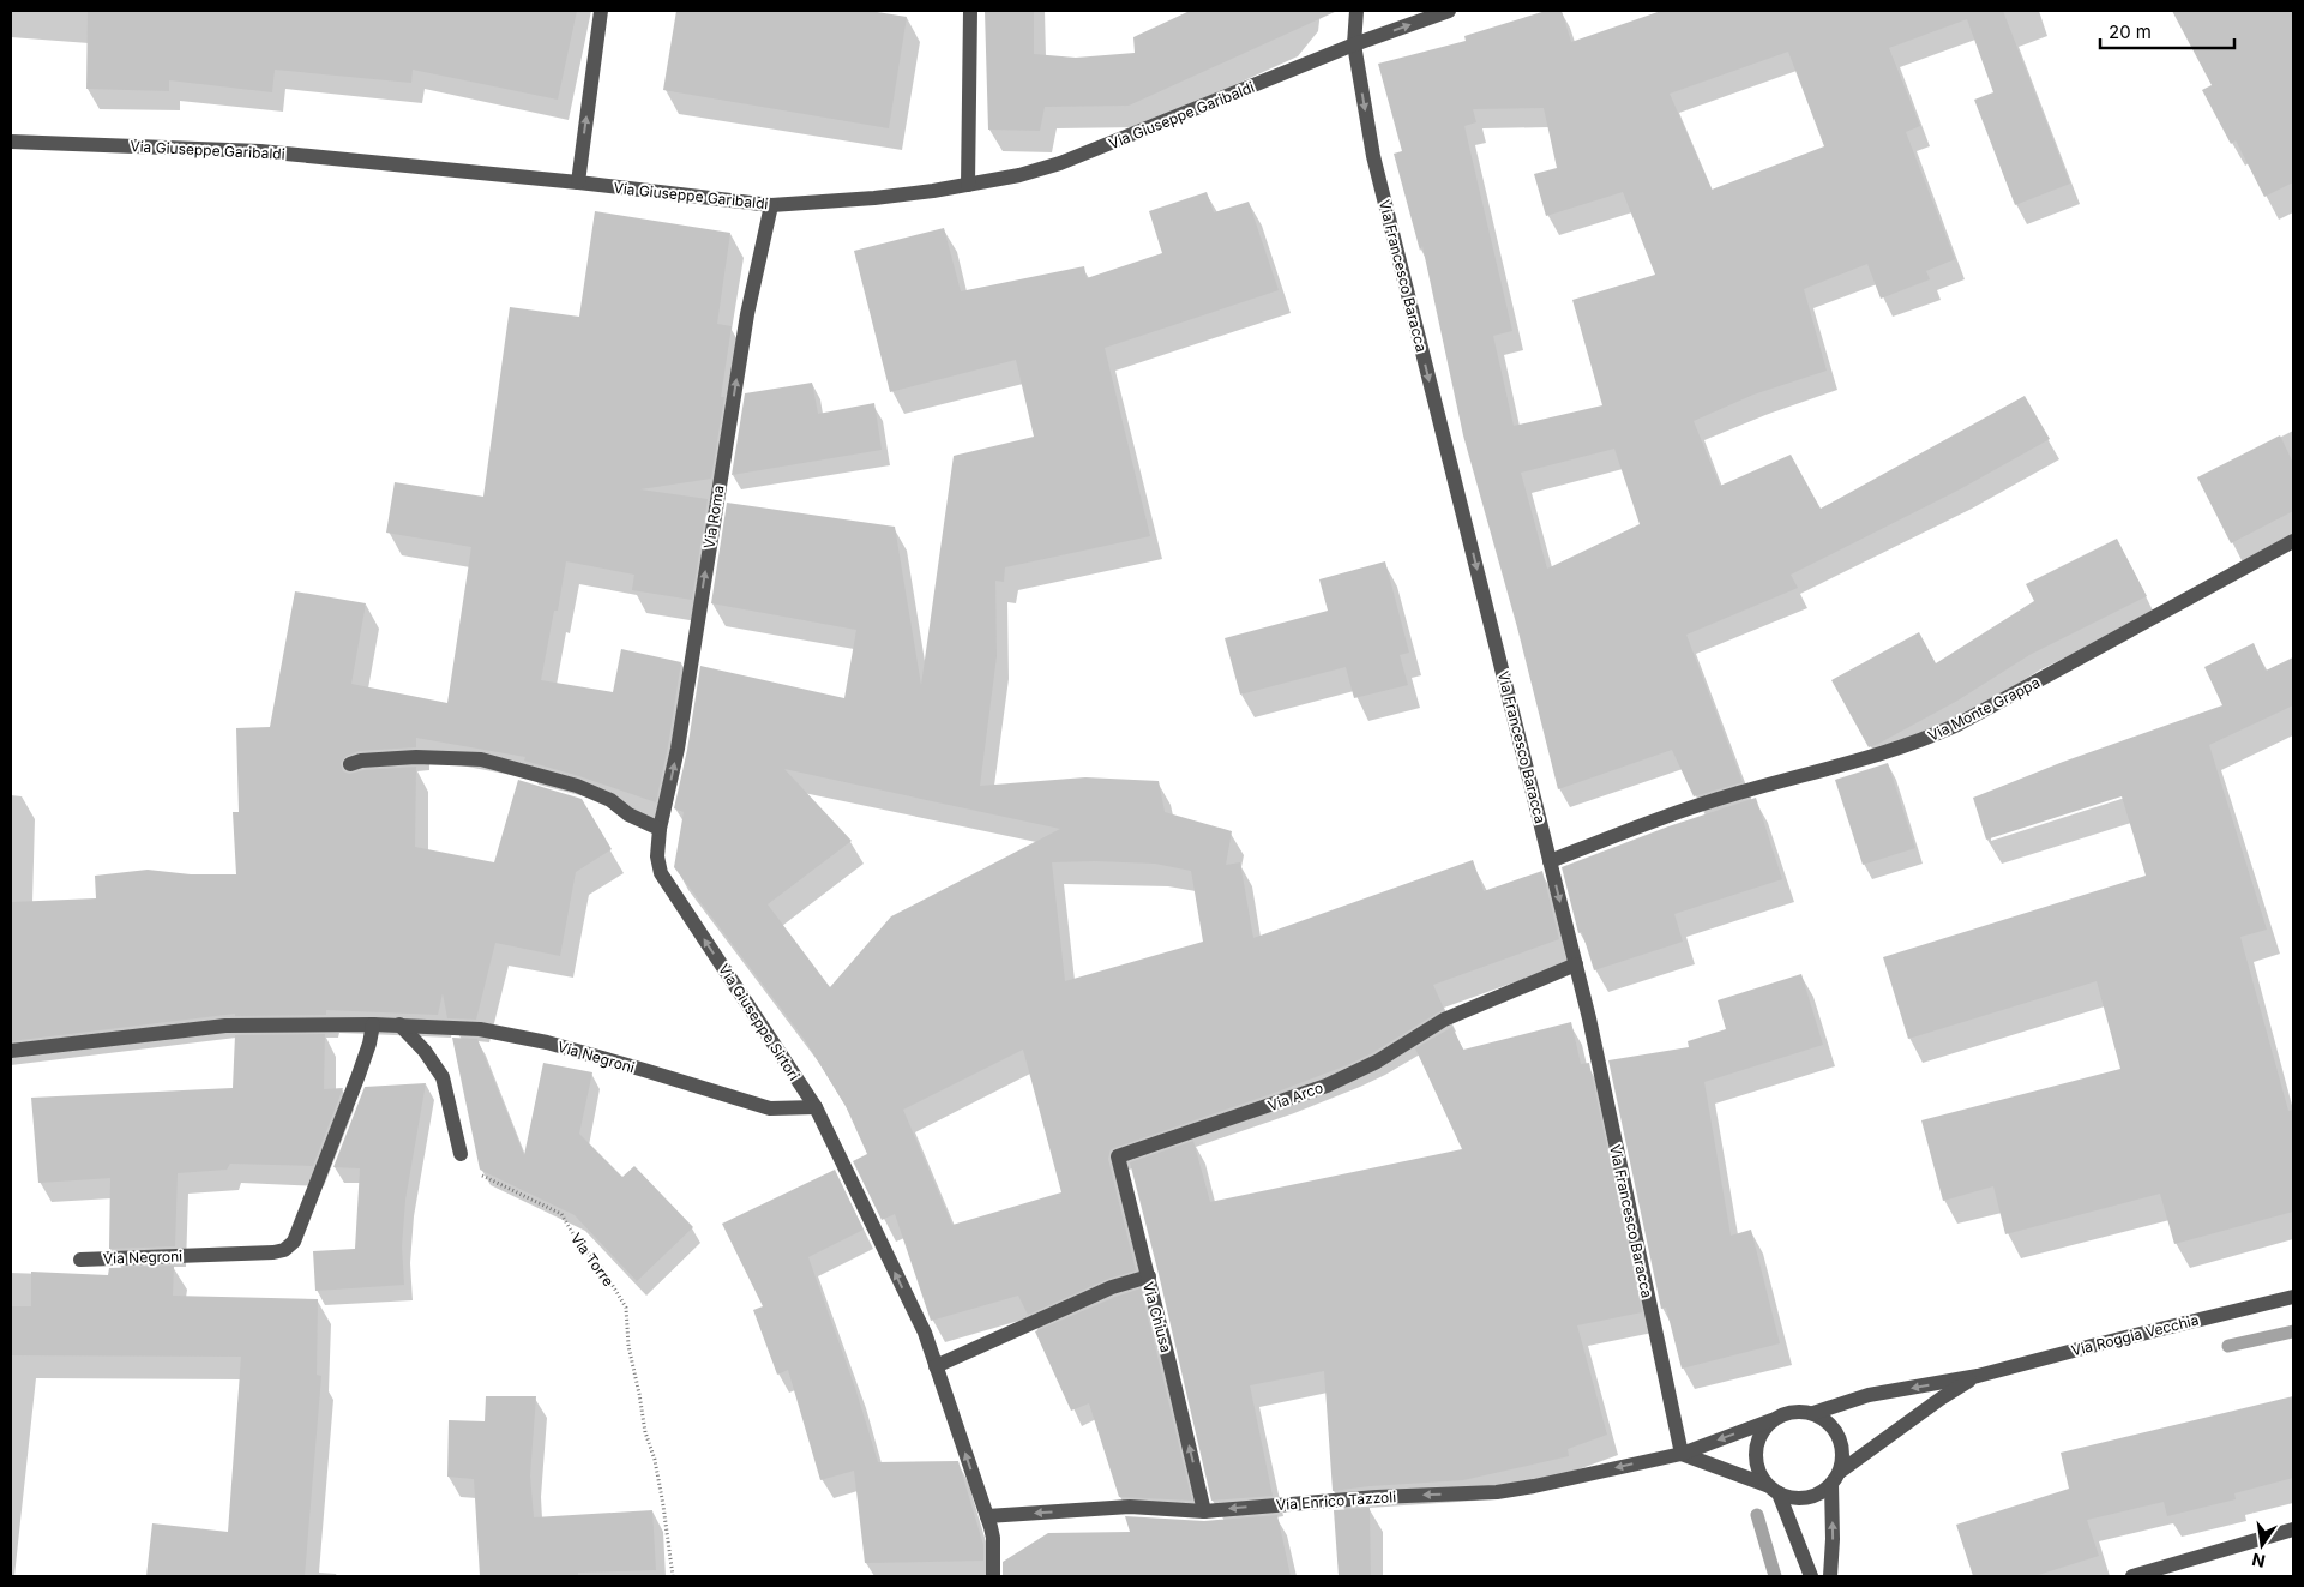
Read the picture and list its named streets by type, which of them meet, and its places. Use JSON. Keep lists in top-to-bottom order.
{
  "streets": {
    "street": [
      "Via Giuseppe Garibaldi",
      "Via Francesco Baracca",
      "Via Roma",
      "Via Monte Grappa",
      "Via Giuseppe Sirtori",
      "Via Negroni",
      "Via Arco",
      "Via Chiusa",
      "Via Roggia Vecchia",
      "Via Enrico Tazzoli"
    ],
    "path": ["Via Torre"]
  },
  "crossings": [
    ["Via Giuseppe Garibaldi", "Via Francesco Baracca"],
    ["Via Giuseppe Garibaldi", "Via Roma"],
    ["Via Francesco Baracca", "Via Monte Grappa"],
    ["Via Francesco Baracca", "Via Arco"],
    ["Via Francesco Baracca", "Via Enrico Tazzoli"],
    ["Via Roma", "Via Giuseppe Sirtori"],
    ["Via Giuseppe Sirtori", "Via Negroni"],
    ["Via Giuseppe Sirtori", "Via Chiusa"],
    ["Via Giuseppe Sirtori", "Via Enrico Tazzoli"],
    ["Via Arco", "Via Chiusa"],
    ["Via Chiusa", "Via Enrico Tazzoli"],
    ["Via Roggia Vecchia", "Via Enrico Tazzoli"]
  ],
  "one_way": [
    "Via Francesco Baracca",
    "Via Roma",
    "Via Giuseppe Sirtori",
    "Via Chiusa",
    "Via Enrico Tazzoli"
  ],
  "scale_bar": "20 m",
  "north": "bottom"
}
